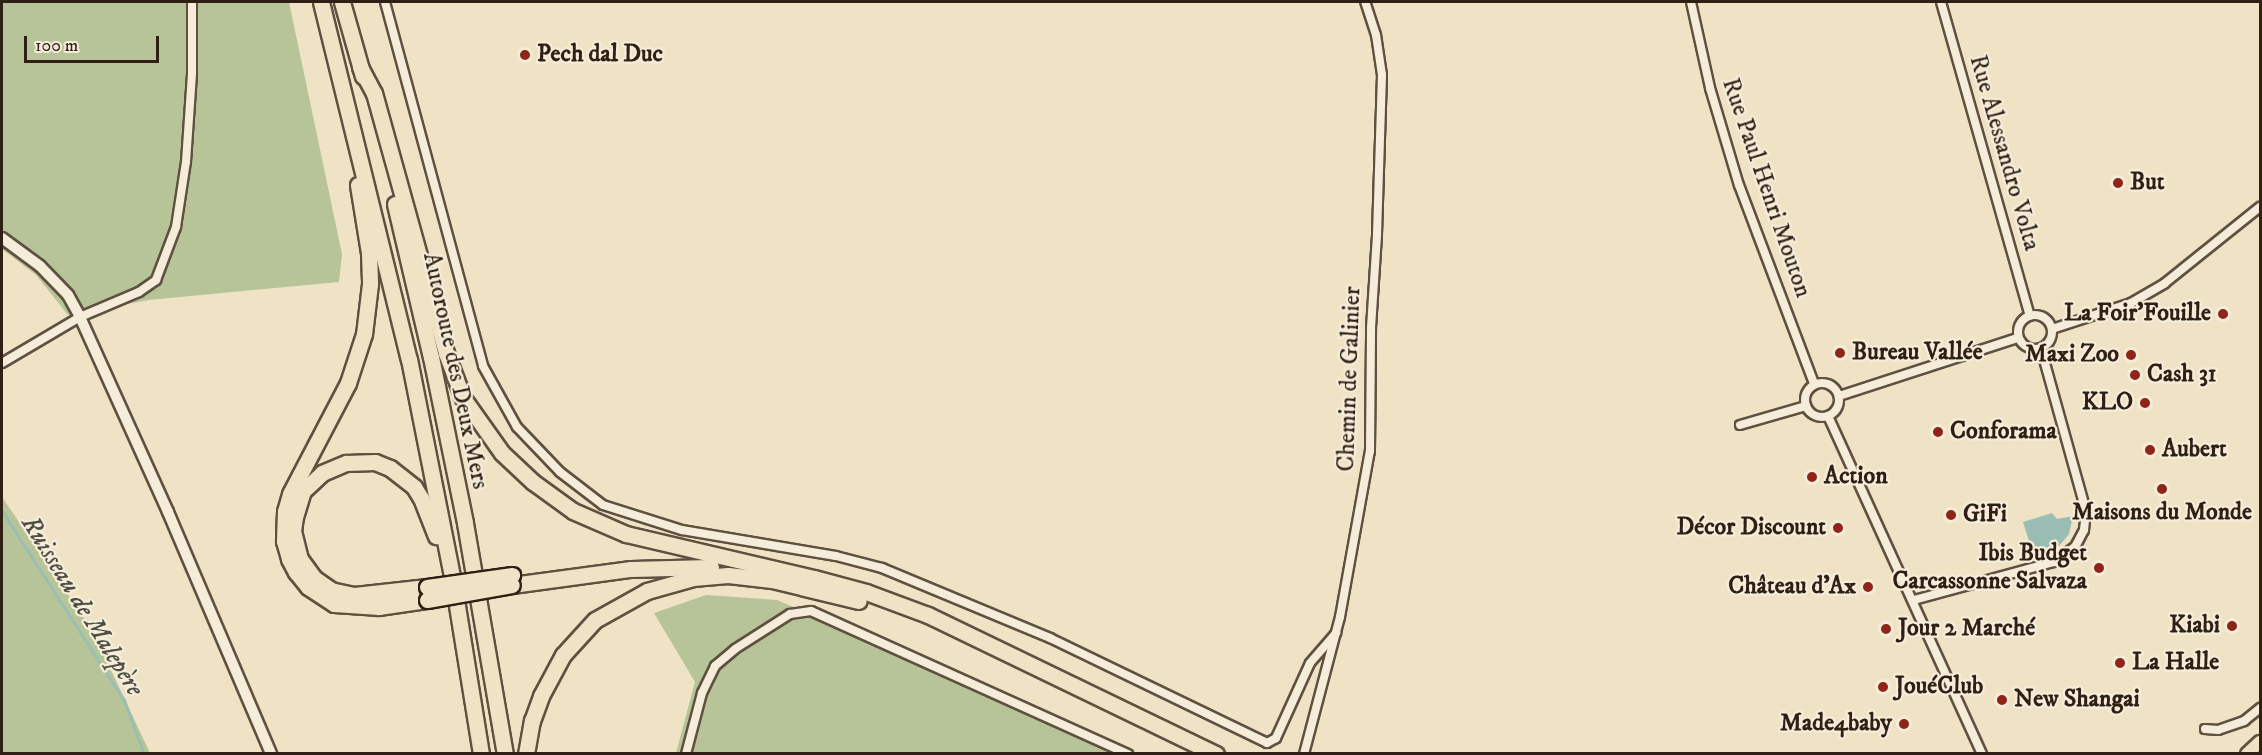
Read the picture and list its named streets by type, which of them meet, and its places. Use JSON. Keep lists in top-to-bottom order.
{
  "streets": {
    "highway": ["Autoroute des Deux Mers"],
    "street": ["Rue Alessandro Volta", "Rue Paul Henri Mouton", "Chemin de Galinier"]
  },
  "water": ["Ruisseau de Malepère"],
  "places": [
    "Pech dal Duc",
    "But",
    "La Foir'Fouille",
    "Bureau Vallée",
    "Maxi Zoo",
    "Cash 31",
    "KLO",
    "Conforama",
    "Aubert",
    "Action",
    "Maisons du Monde",
    "GiFi",
    "Décor Discount",
    "Ibis Budget Carcassonne Salvaza",
    "Château d'Ax",
    "Kiabi",
    "Jour 2 Marché",
    "La Halle",
    "JouéClub",
    "New Shangai",
    "Made4baby"
  ],
  "scale_bar": "100 m"
}
